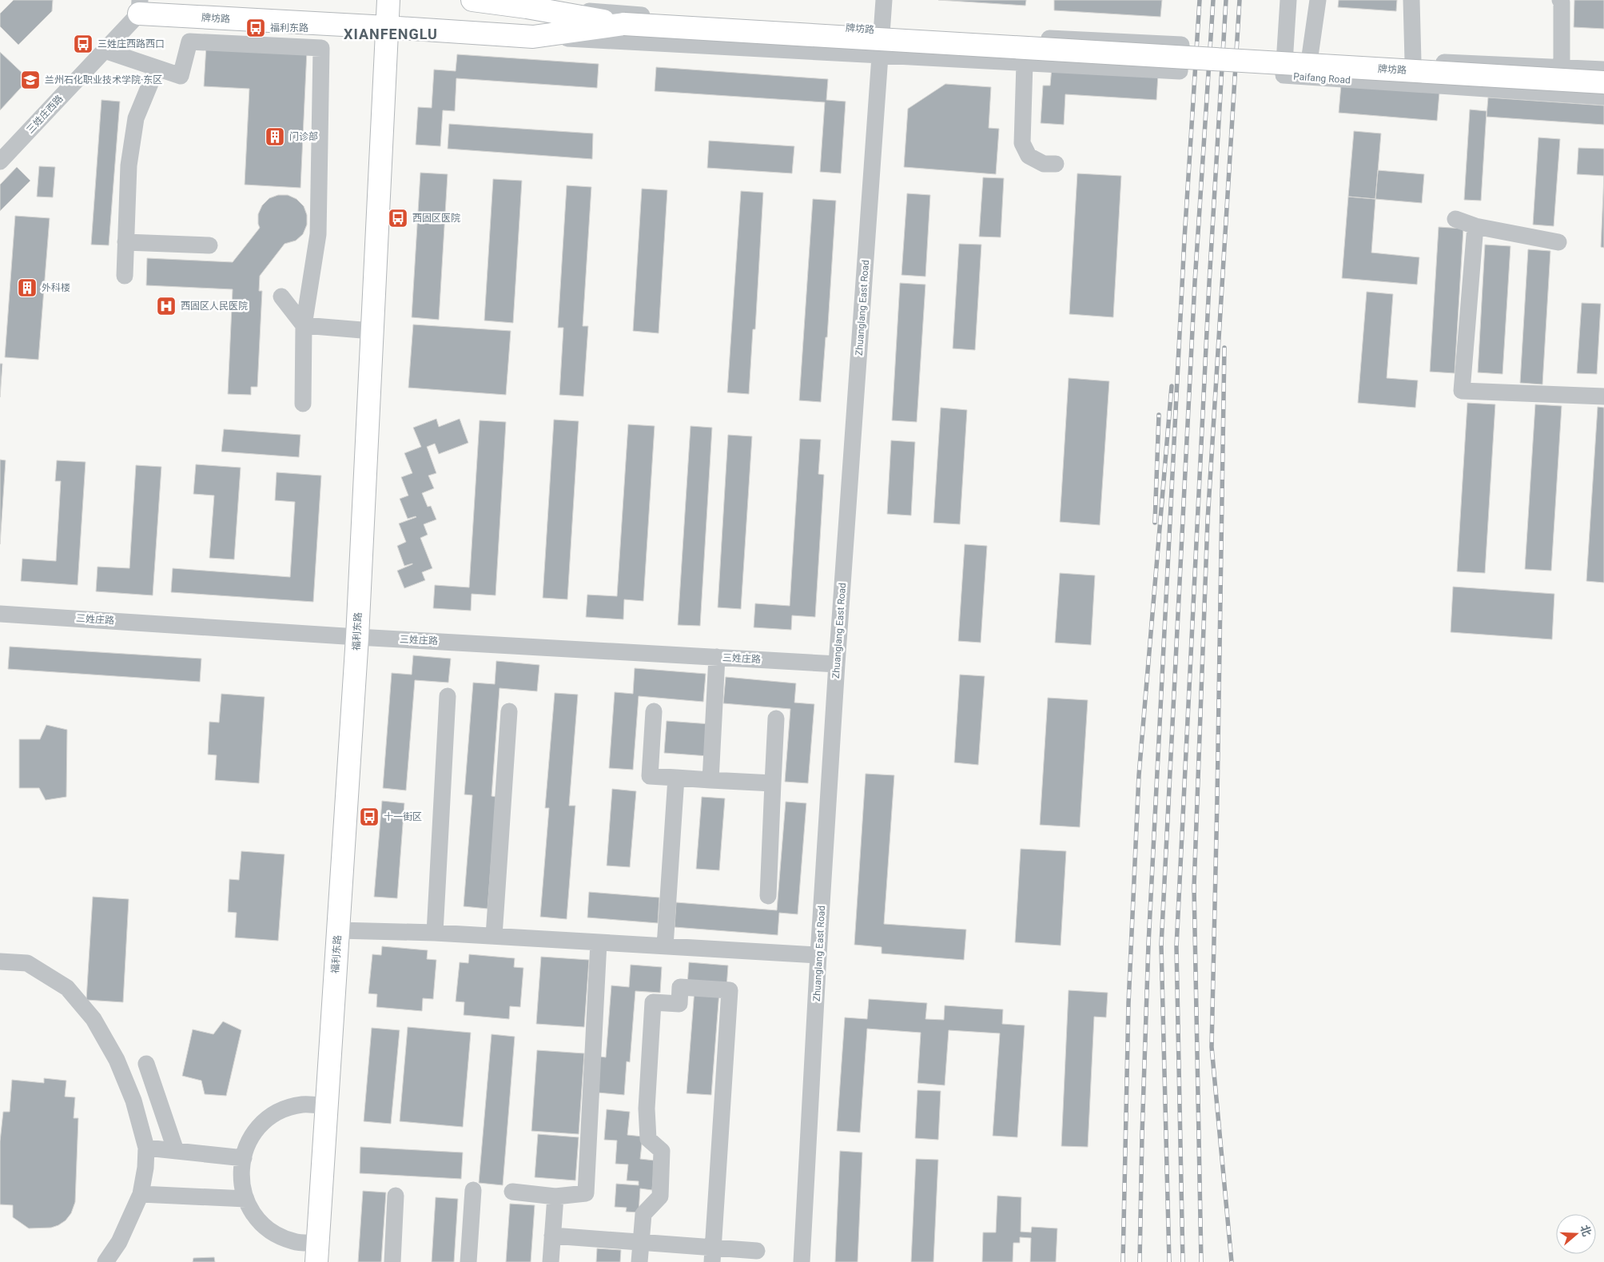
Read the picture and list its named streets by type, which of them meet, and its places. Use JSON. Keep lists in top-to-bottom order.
{
  "streets": {
    "main road": ["牌坊路", "福利东路"],
    "street": [
      "Paifang Road",
      "三姓庄西路",
      "Zhuanglang East Road",
      "三姓庄路"
    ]
  },
  "crossings": [
    ["牌坊路", "三姓庄西路"],
    ["牌坊路", "Zhuanglang East Road"],
    ["牌坊路", "福利东路"],
    ["Zhuanglang East Road", "三姓庄路"],
    ["三姓庄路", "福利东路"]
  ],
  "districts": ["XIANFENGLU"],
  "places": {
    "bus stop": [
      "福利东路",
      "三姓庄西路西口",
      "西固区医院",
      "十一街区"
    ],
    "school or university": ["兰州石化职业技术学院·东区"],
    "building": ["门诊部", "外科楼"],
    "hospital": ["西固区人民医院"]
  },
  "north": "right"
}
